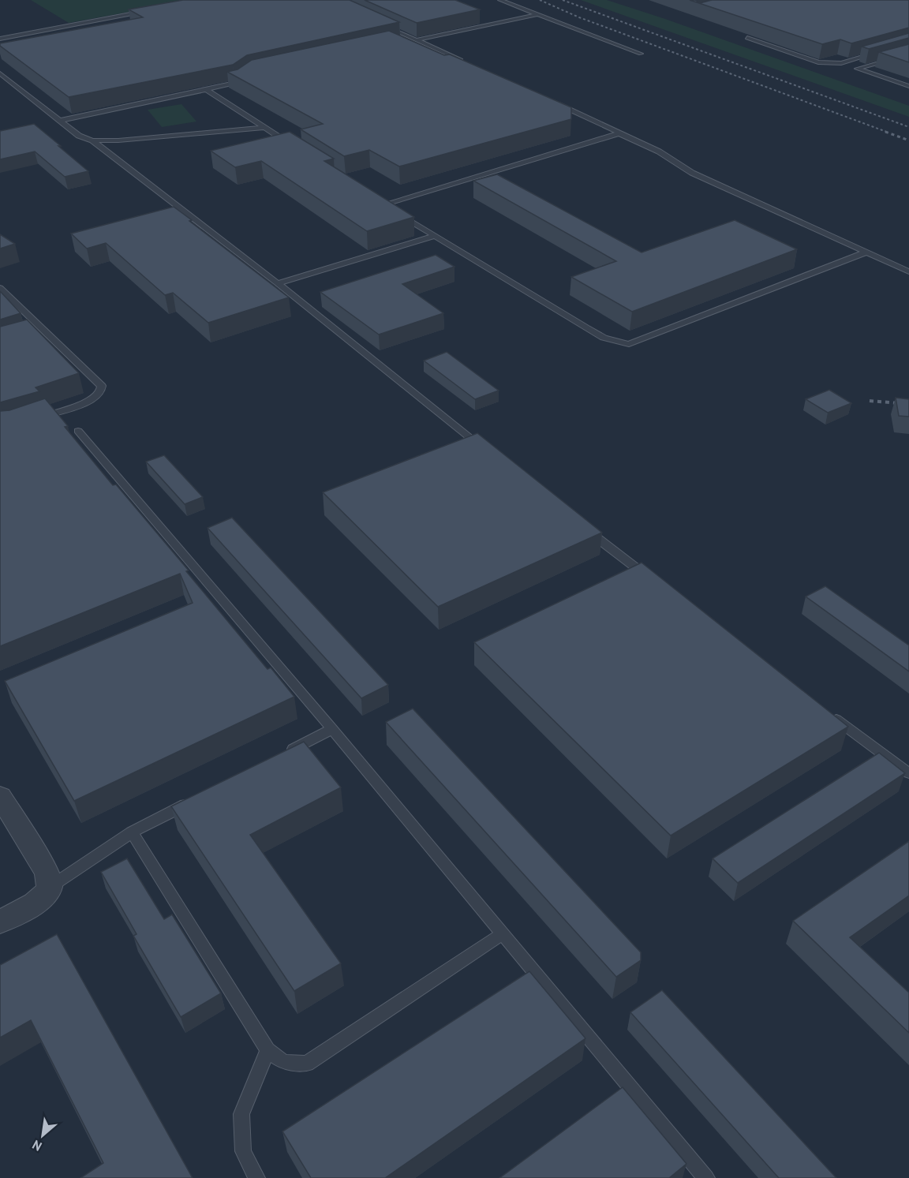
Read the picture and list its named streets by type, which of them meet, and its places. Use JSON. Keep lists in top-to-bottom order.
{
  "north": "bottom left"
}
